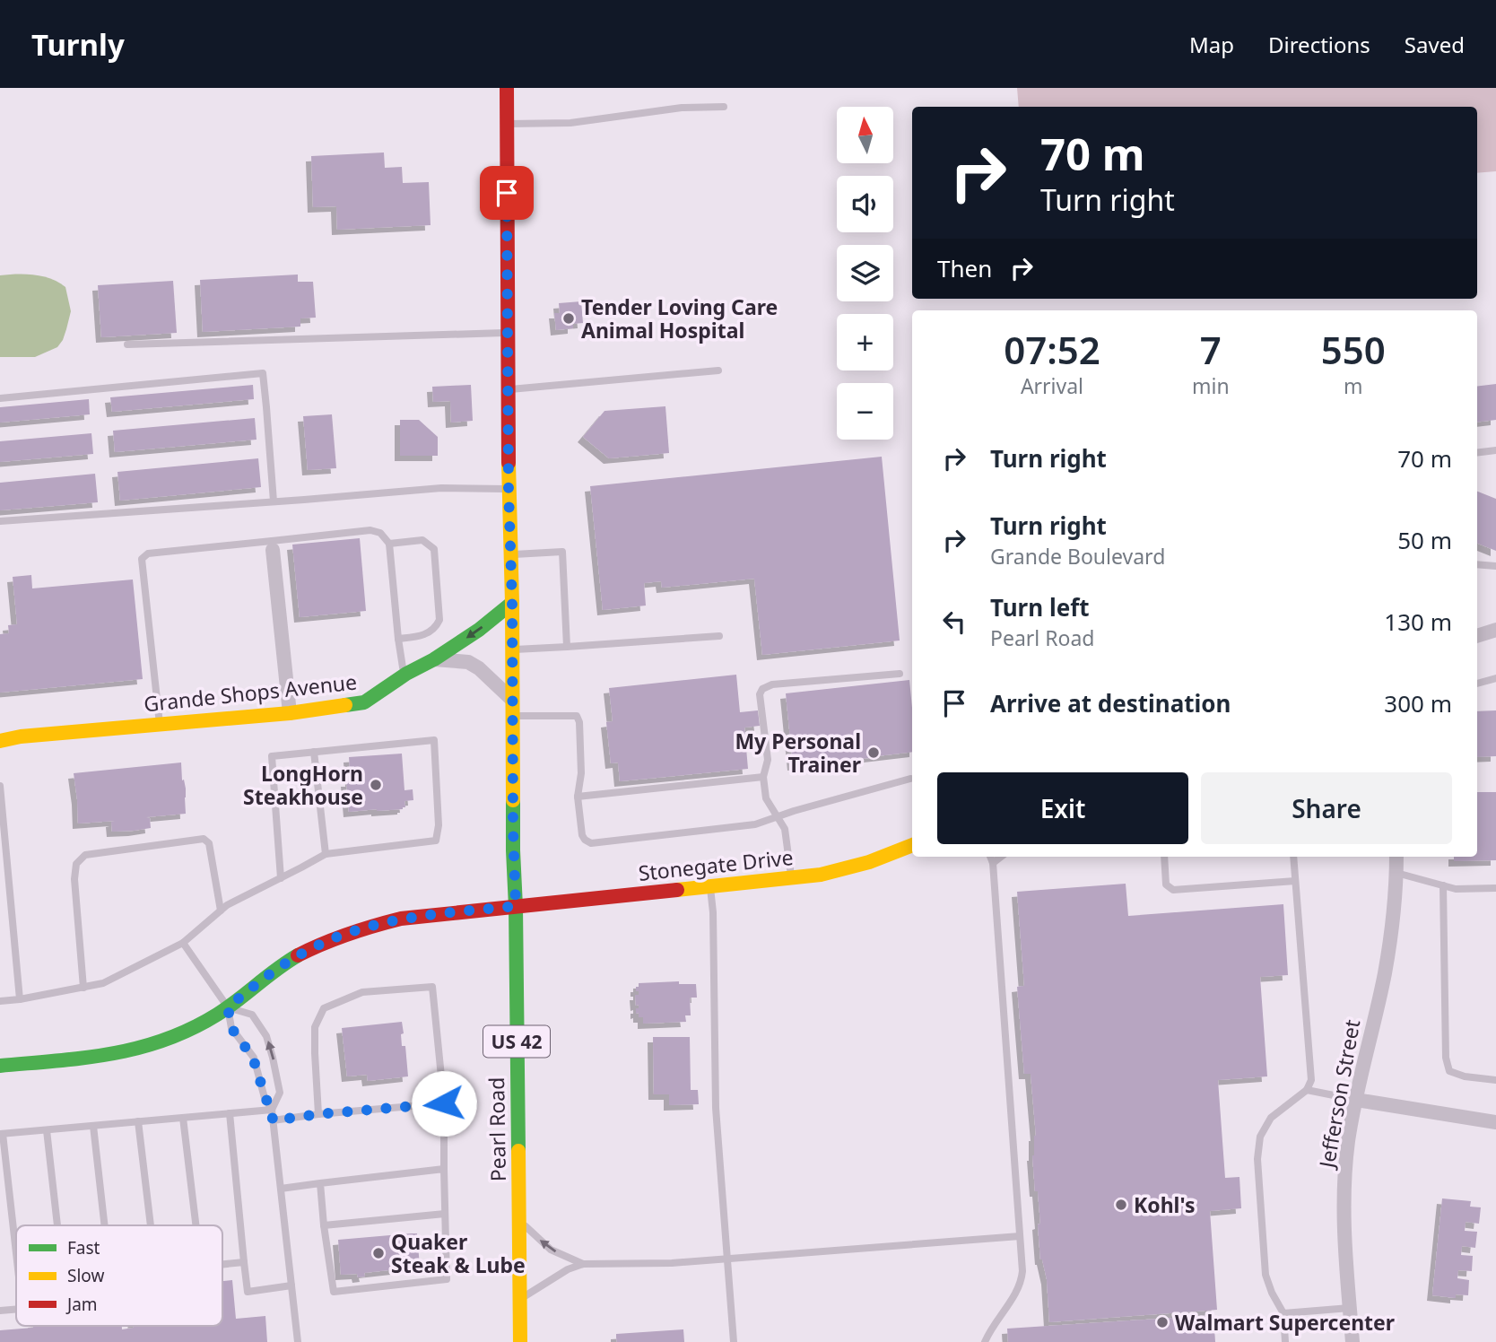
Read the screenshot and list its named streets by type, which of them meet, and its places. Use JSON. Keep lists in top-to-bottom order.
{
  "streets": {
    "street": [
      "Grande Shops Avenue",
      "Stonegate Drive",
      "US 42",
      "Jefferson Street",
      "Pearl Road"
    ]
  },
  "crossings": [
    ["Grande Shops Avenue", "Pearl Road"],
    ["Stonegate Drive", "Pearl Road"]
  ],
  "places": [
    "Tender Loving Care Animal Hospital",
    "My Personal Trainer",
    "LongHorn Steakhouse",
    "Kohl's",
    "Quaker Steak & Lube",
    "Walmart Supercenter"
  ],
  "legend": ["Fast", "Slow", "Jam"],
  "north": "top",
  "page": {
    "header": "Turnly",
    "nav": ["Map", "Directions", "Saved"],
    "map_buttons": ["+", "−"],
    "turn": ["70 m", "Turn right"],
    "then": "Then",
    "eta": [
      "07:52",
      "Arrival",
      "7",
      "min",
      "550",
      "m"
    ],
    "list": [
      {
        "name": "Turn right",
        "value": "70 m"
      },
      {
        "name": "Turn right",
        "note": "Grande Boulevard",
        "value": "50 m"
      },
      {
        "name": "Turn left",
        "note": "Pearl Road",
        "value": "130 m"
      },
      {
        "name": "Arrive at destination",
        "value": "300 m"
      }
    ],
    "buttons": ["Exit", "Share"]
  }
}
